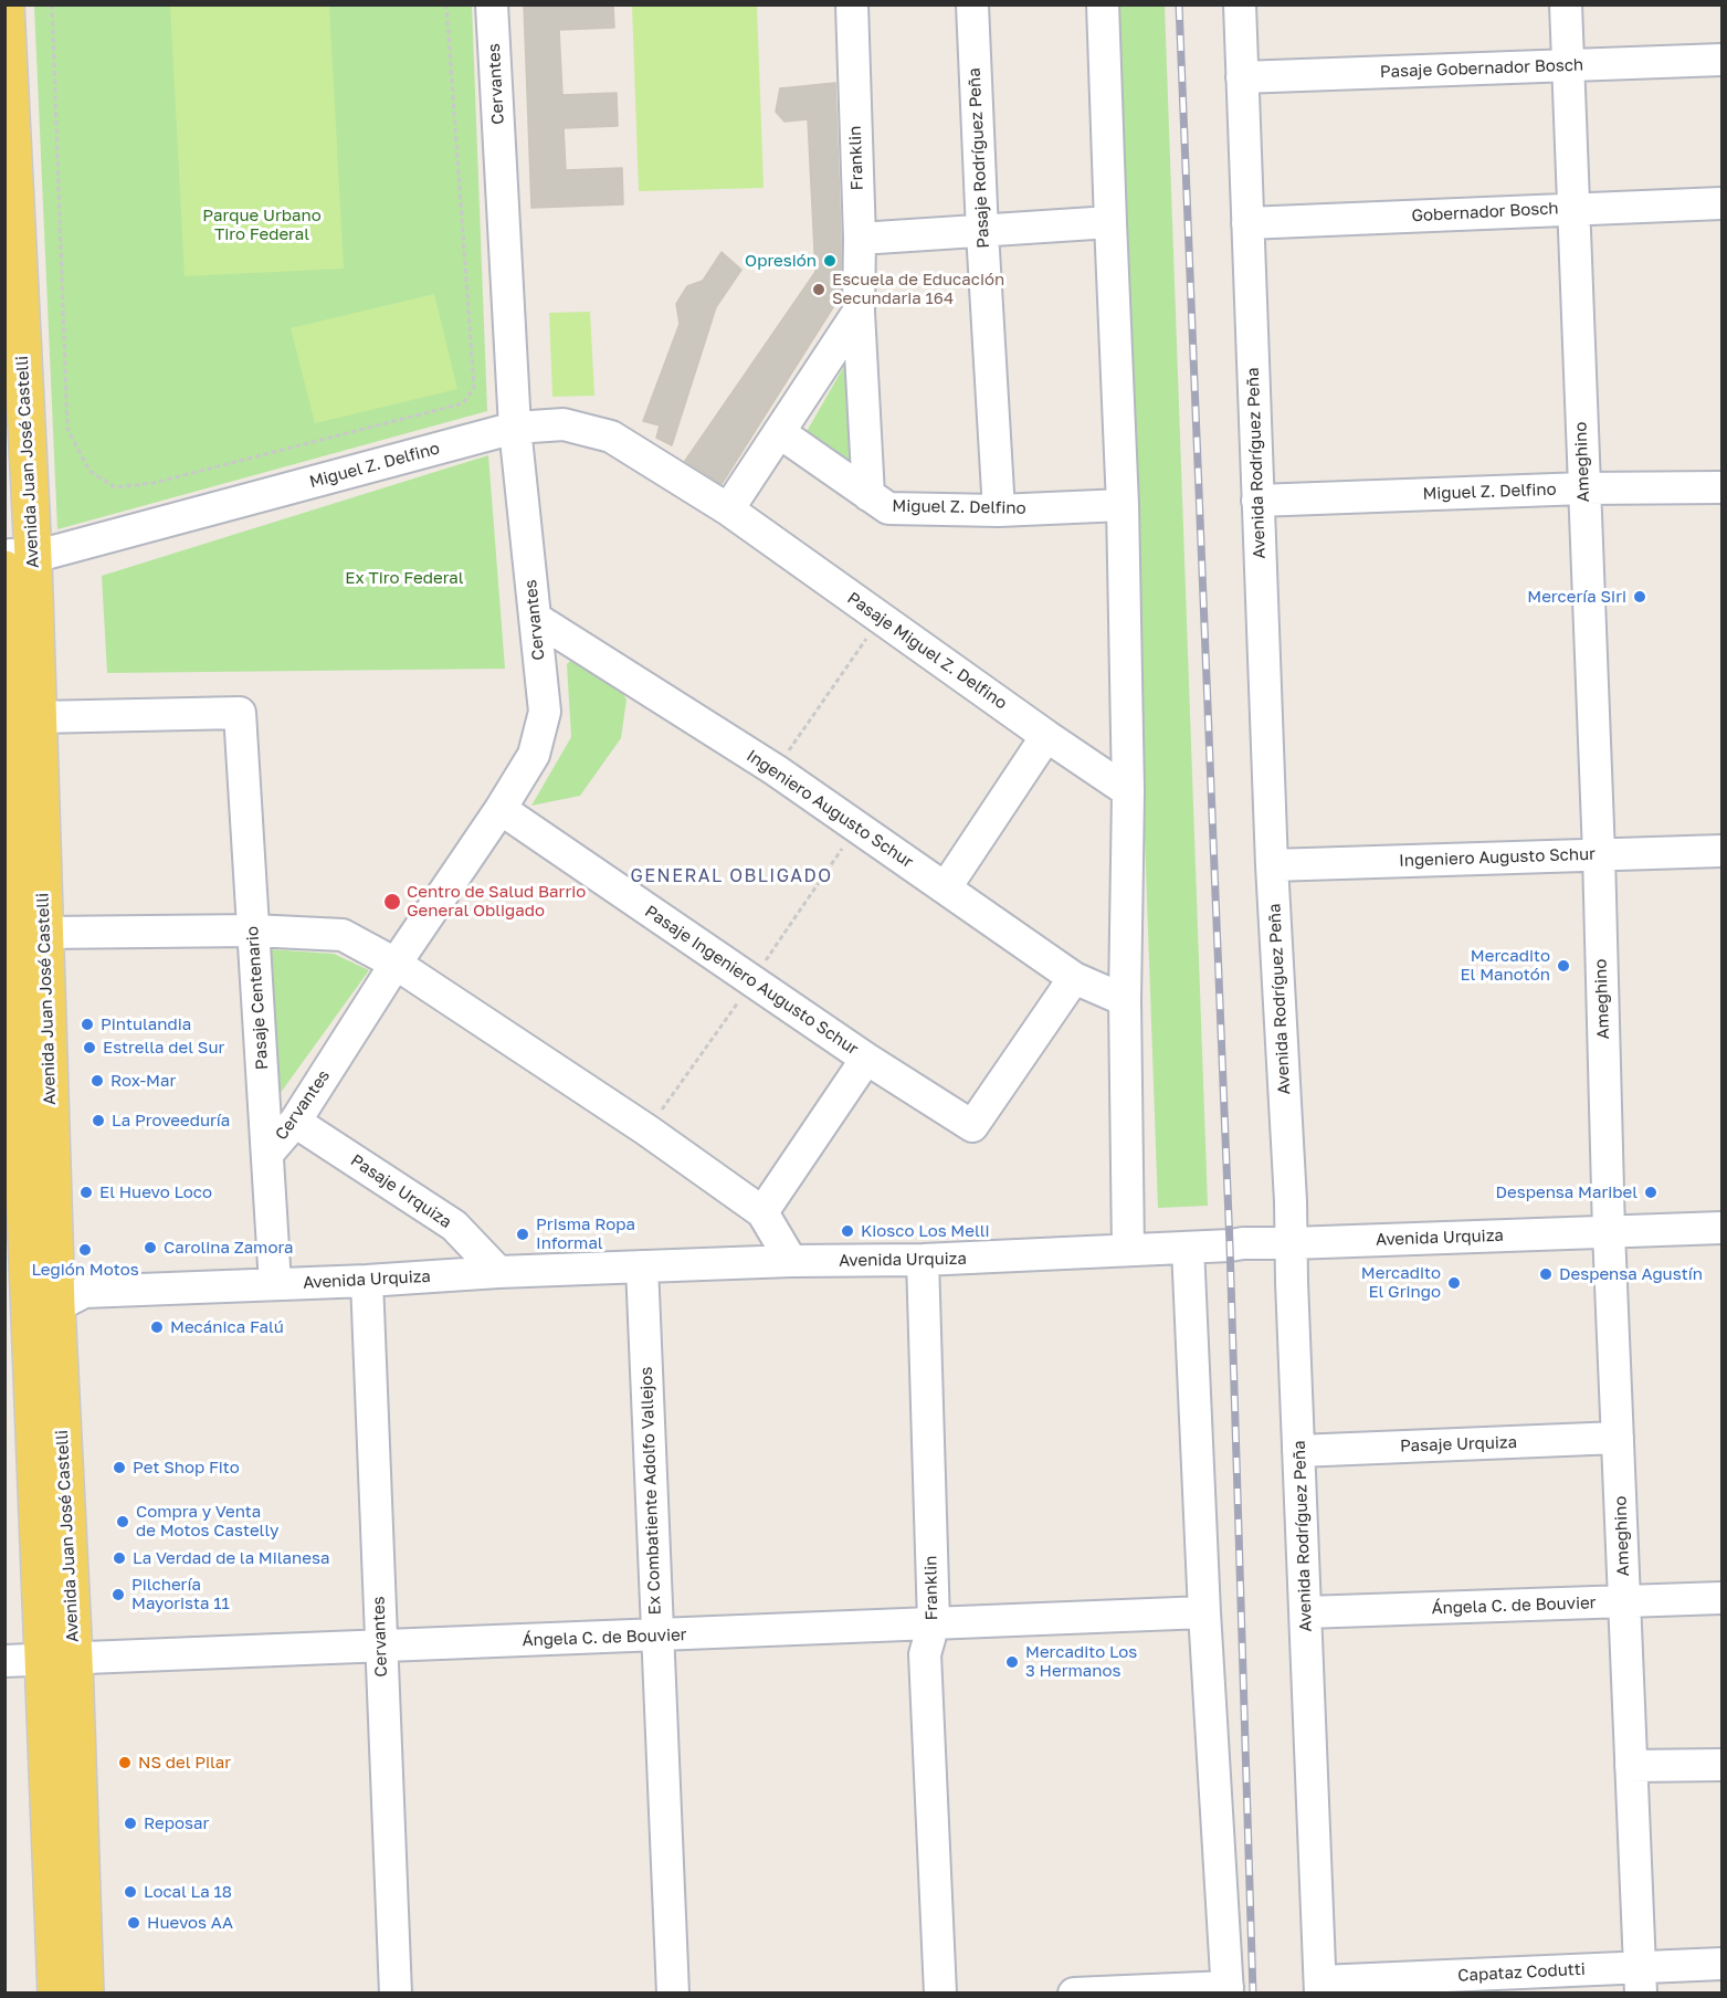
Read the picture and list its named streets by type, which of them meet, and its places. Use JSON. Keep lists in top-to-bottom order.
{
  "streets": {
    "main road": ["Avenida Juan José Castelli"],
    "street": [
      "Pasaje Gobernador Bosch",
      "Cervantes",
      "Franklin",
      "Pasaje Rodríguez Peña",
      "Gobernador Bosch",
      "Ameghino",
      "Avenida Rodríguez Peña",
      "Miguel Z. Delfino",
      "Pasaje Miguel Z. Delfino",
      "Ingeniero Augusto Schur",
      "Pasaje Ingeniero Augusto Schur",
      "Pasaje Centenario",
      "Pasaje Urquiza",
      "Avenida Urquiza",
      "Ex Combatiente Adolfo Vallejos",
      "Ángela C. de Bouvier",
      "Capataz Codutti"
    ]
  },
  "crossings": [
    ["Pasaje Gobernador Bosch", "Ameghino"],
    ["Pasaje Gobernador Bosch", "Avenida Rodríguez Peña"],
    ["Cervantes", "Miguel Z. Delfino"],
    ["Cervantes", "Ingeniero Augusto Schur"],
    ["Cervantes", "Pasaje Ingeniero Augusto Schur"],
    ["Cervantes", "Pasaje Centenario"],
    ["Cervantes", "Pasaje Urquiza"],
    ["Cervantes", "Avenida Urquiza"],
    ["Cervantes", "Ángela C. de Bouvier"],
    ["Franklin", "Miguel Z. Delfino"],
    ["Franklin", "Avenida Urquiza"],
    ["Franklin", "Ángela C. de Bouvier"],
    ["Pasaje Rodríguez Peña", "Miguel Z. Delfino"],
    ["Gobernador Bosch", "Ameghino"],
    ["Gobernador Bosch", "Avenida Rodríguez Peña"],
    ["Avenida Juan José Castelli", "Miguel Z. Delfino"],
    ["Avenida Juan José Castelli", "Pasaje Centenario"],
    ["Avenida Juan José Castelli", "Avenida Urquiza"],
    ["Avenida Juan José Castelli", "Ángela C. de Bouvier"],
    ["Ameghino", "Miguel Z. Delfino"],
    ["Ameghino", "Ingeniero Augusto Schur"],
    ["Ameghino", "Pasaje Urquiza"],
    ["Ameghino", "Avenida Urquiza"],
    ["Ameghino", "Ángela C. de Bouvier"],
    ["Ameghino", "Capataz Codutti"],
    ["Avenida Rodríguez Peña", "Miguel Z. Delfino"],
    ["Avenida Rodríguez Peña", "Ingeniero Augusto Schur"],
    ["Avenida Rodríguez Peña", "Pasaje Urquiza"],
    ["Avenida Rodríguez Peña", "Avenida Urquiza"],
    ["Avenida Rodríguez Peña", "Ángela C. de Bouvier"],
    ["Avenida Rodríguez Peña", "Capataz Codutti"],
    ["Miguel Z. Delfino", "Pasaje Miguel Z. Delfino"],
    ["Ingeniero Augusto Schur", "Pasaje Ingeniero Augusto Schur"],
    ["Pasaje Centenario", "Avenida Urquiza"],
    ["Pasaje Urquiza", "Avenida Urquiza"],
    ["Avenida Urquiza", "Ex Combatiente Adolfo Vallejos"],
    ["Ex Combatiente Adolfo Vallejos", "Ángela C. de Bouvier"]
  ],
  "districts": ["GENERAL OBLIGADO"],
  "parks": ["Parque Urbano Tiro Federal", "Ex Tiro Federal"],
  "places": [
    "Opresión",
    "Escuela de Educación Secundaria 164",
    "Mercería Siri",
    "Centro de Salud Barrio General Obligado",
    "Mercadito El Manotón",
    "Pintulandia",
    "Estrella del Sur",
    "Rox-Mar",
    "La Proveeduría",
    "El Huevo Loco",
    "Despensa Maribel",
    "Kiosco Los Melli",
    "Prisma Ropa Informal",
    "Carolina Zamora",
    "Legión Motos",
    "Despensa Agustín",
    "Mercadito El Gringo",
    "Mecánica Falú",
    "Pet Shop Fito",
    "Compra y Venta de Motos Castelly",
    "La Verdad de la Milanesa",
    "Pilchería Mayorista 11",
    "Mercadito Los 3 Hermanos",
    "NS del Pilar",
    "Reposar",
    "Local La 18",
    "Huevos AA"
  ]
}
